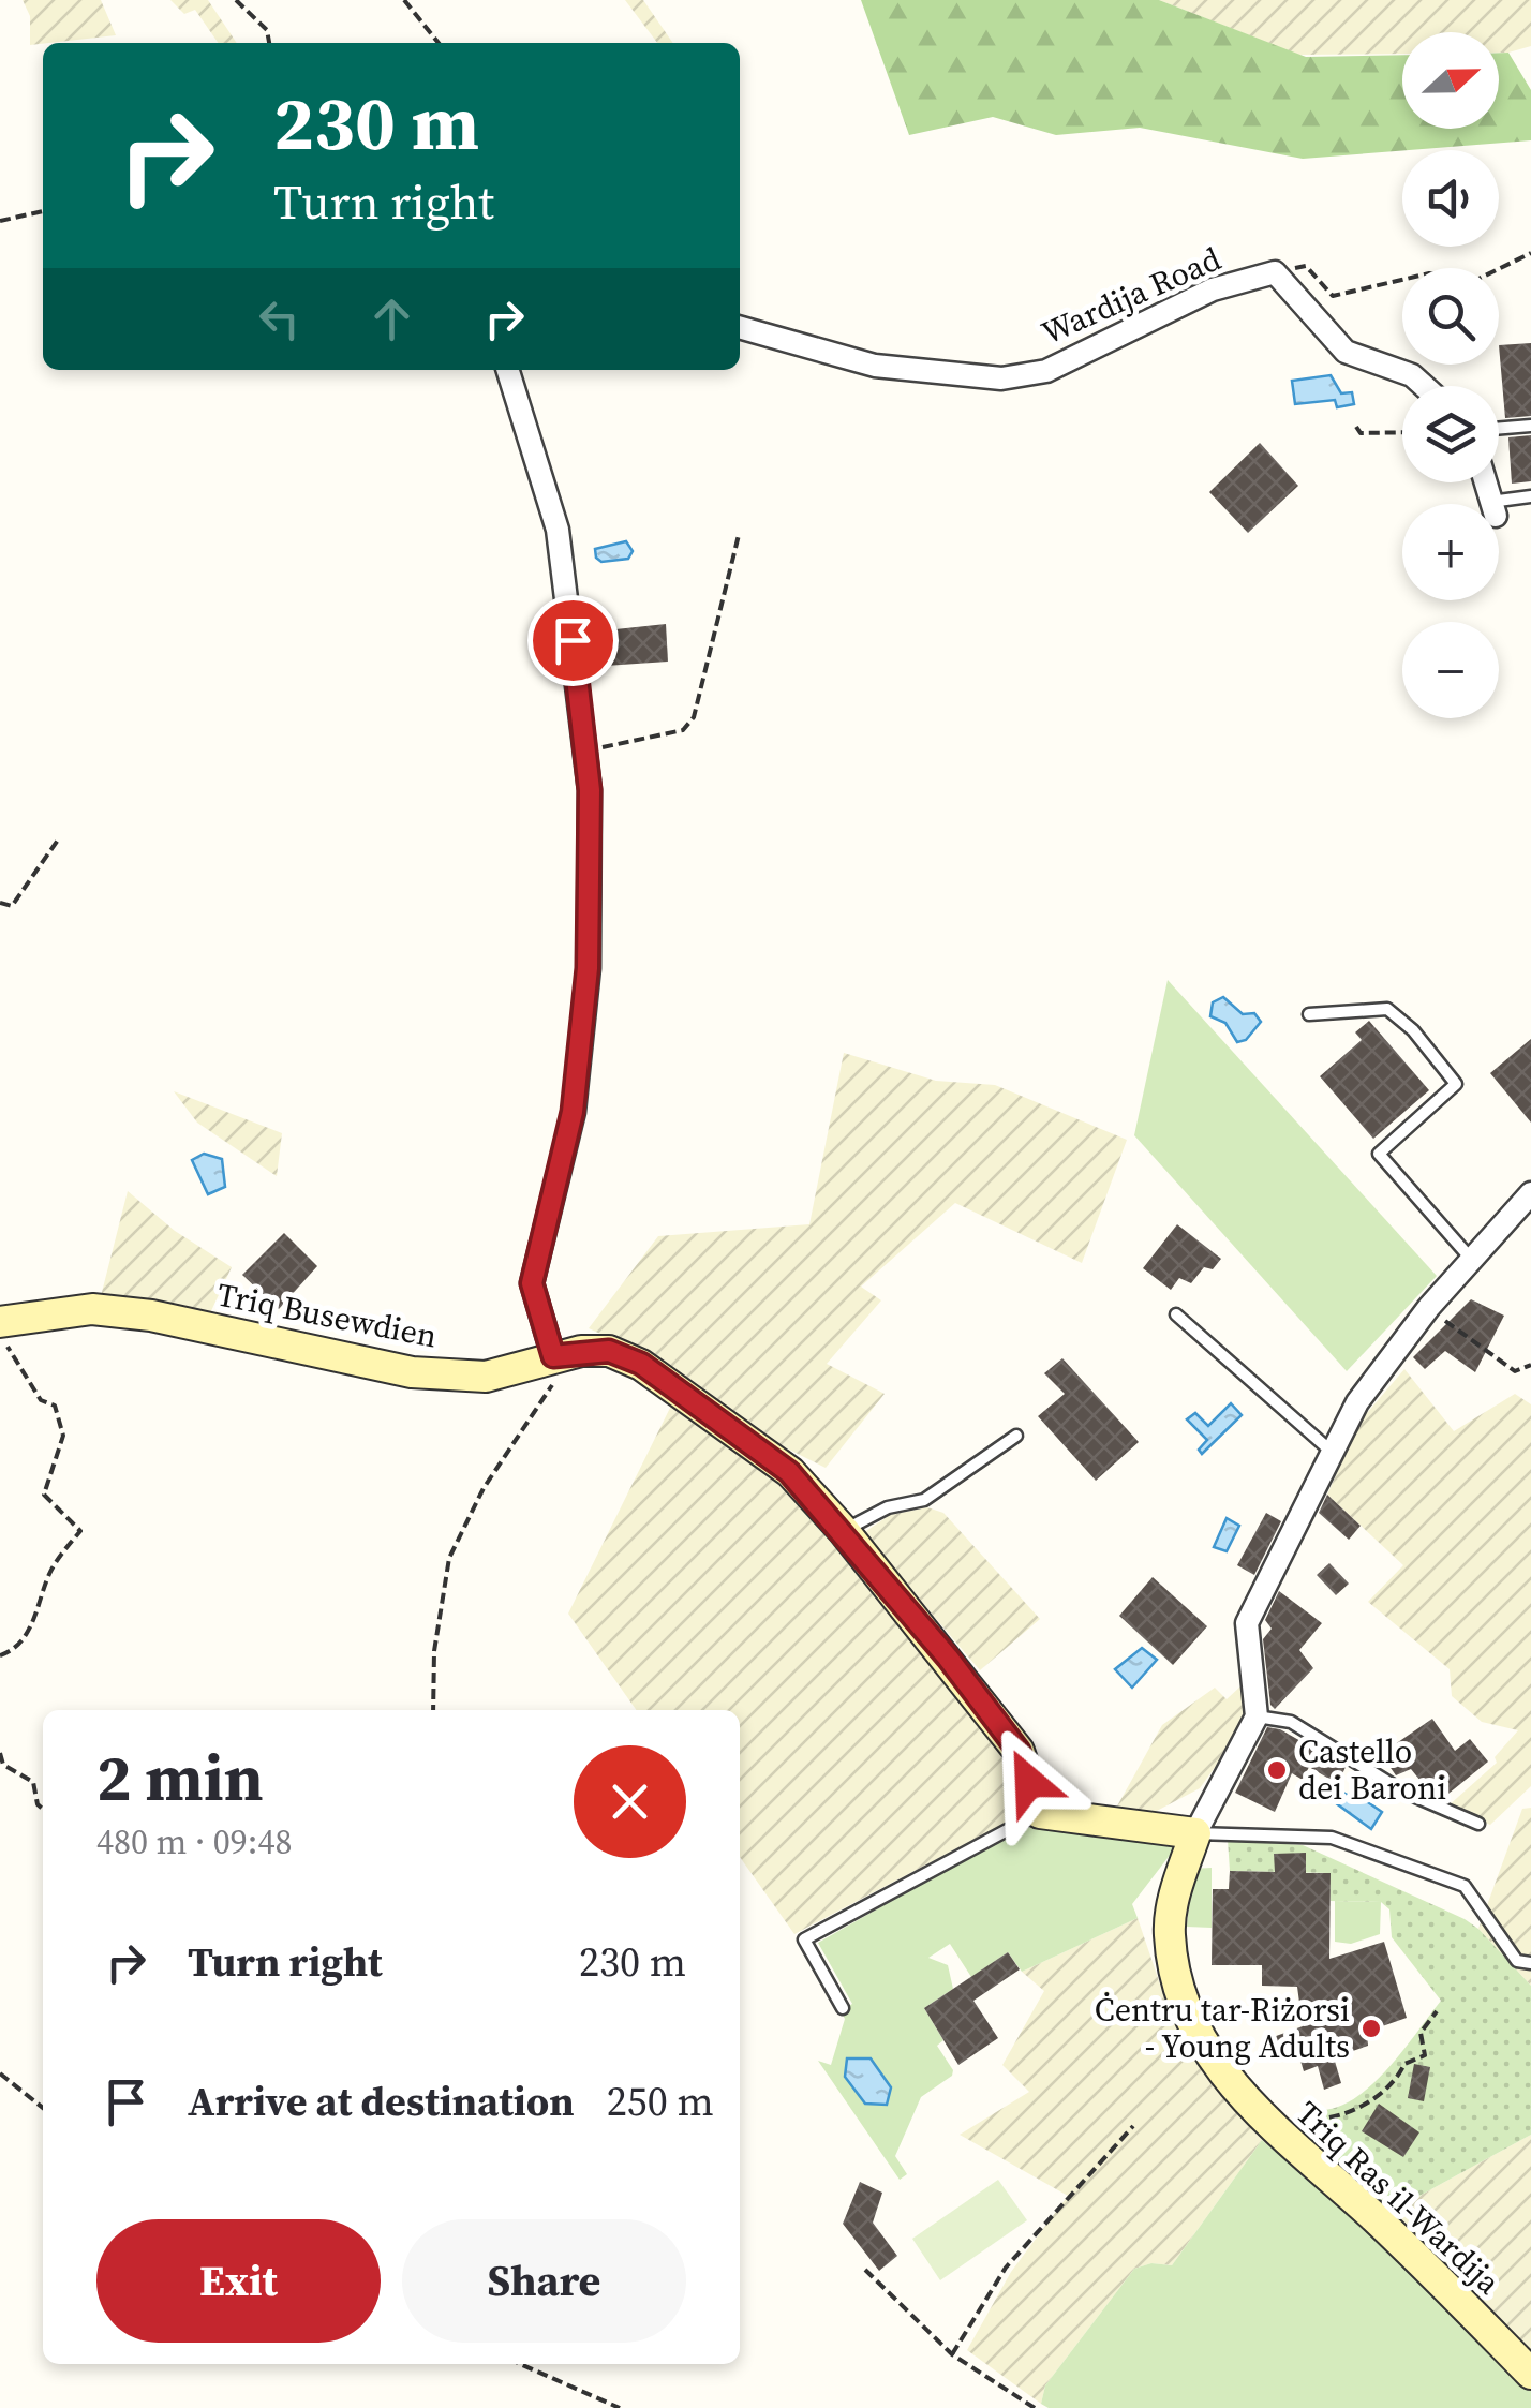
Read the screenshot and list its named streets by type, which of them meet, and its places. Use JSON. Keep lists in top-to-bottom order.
{
  "streets": {
    "street": ["Wardija Road", "Triq Busewdien", "Triq Ras il-Wardija"]
  },
  "places": ["Castello dei Baroni", "Ċentru tar-Riżorsi - Young Adults"],
  "north": "right",
  "page": {
    "map_buttons": ["+", "−"],
    "turn": ["230 m", "Turn right"],
    "heading": ["2 min", "480 m · 09:48"],
    "list": [
      {
        "name": "Turn right",
        "value": "230 m"
      },
      {
        "name": "Arrive at destination",
        "value": "250 m"
      }
    ],
    "buttons": ["Exit", "Share"]
  }
}
